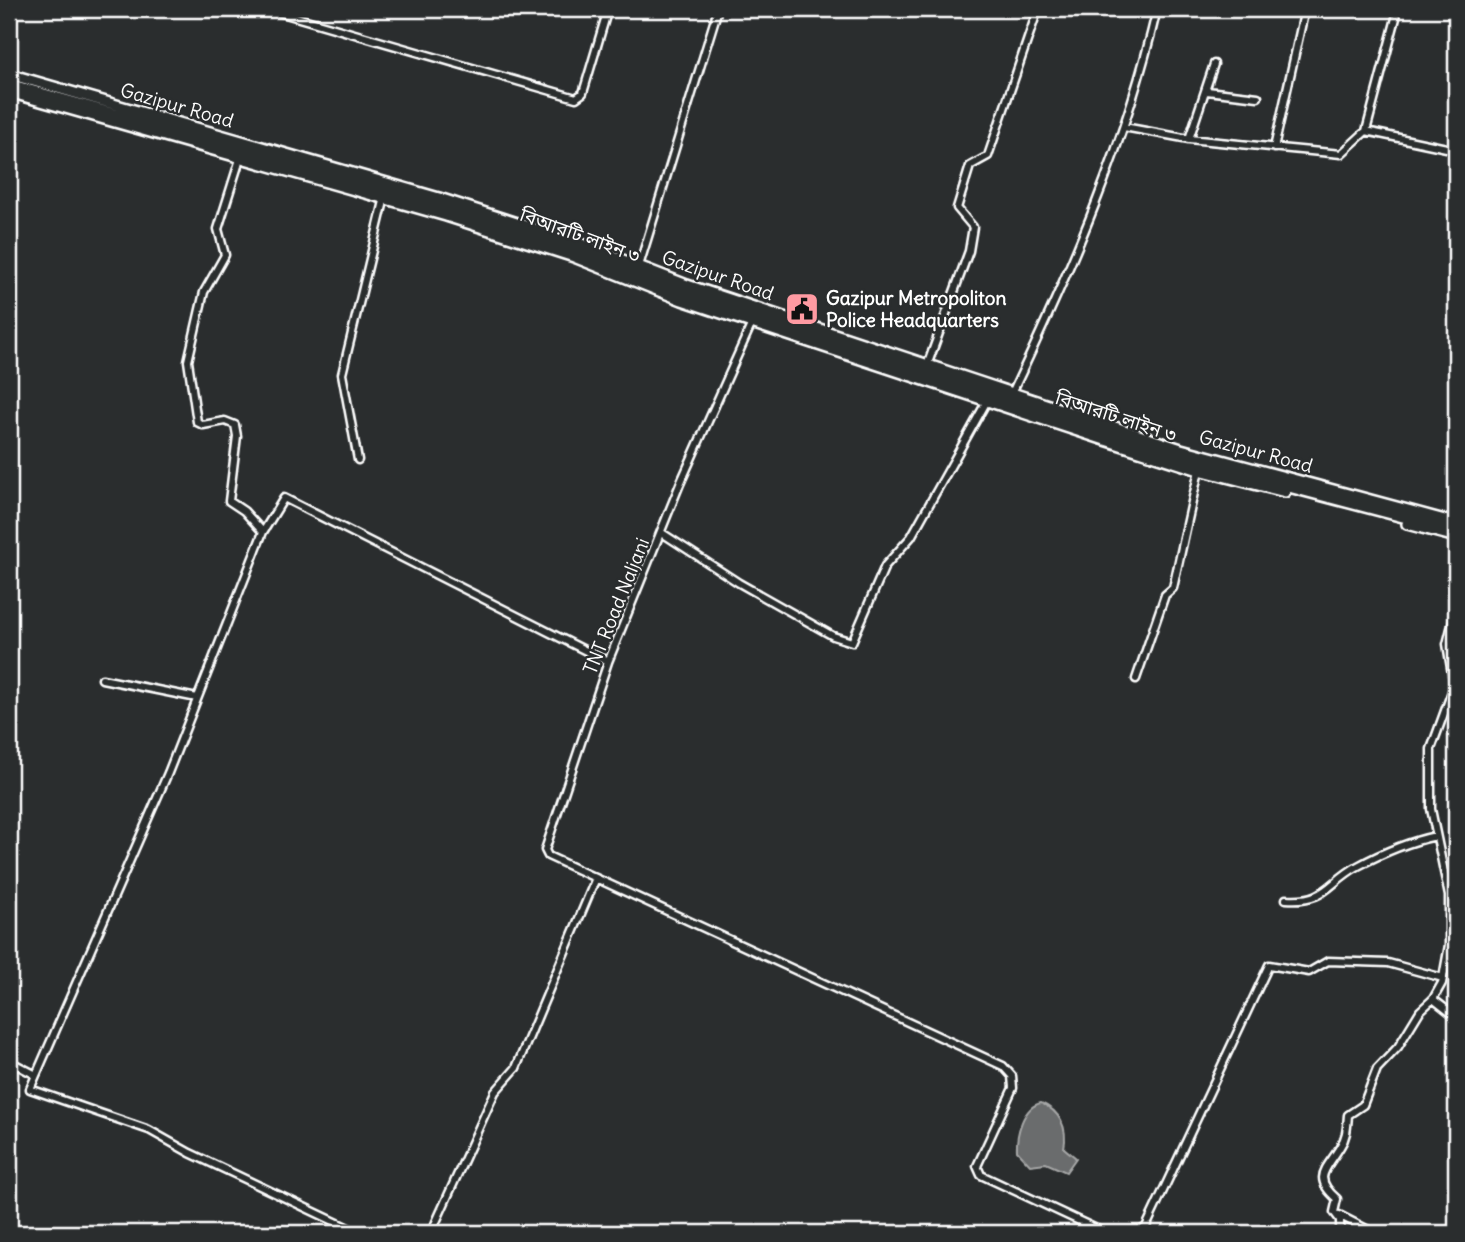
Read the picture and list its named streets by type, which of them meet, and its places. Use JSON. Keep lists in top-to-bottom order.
{
  "streets": {
    "main road": ["Gazipur Road", "বিআরটি লাইন ৩"],
    "street": ["TNT Road Naljani"]
  },
  "crossings": [
    ["Gazipur Road", "TNT Road Naljani"]
  ],
  "places": {
    "public building": ["Gazipur Metropoliton Police Headquarters"]
  }
}
